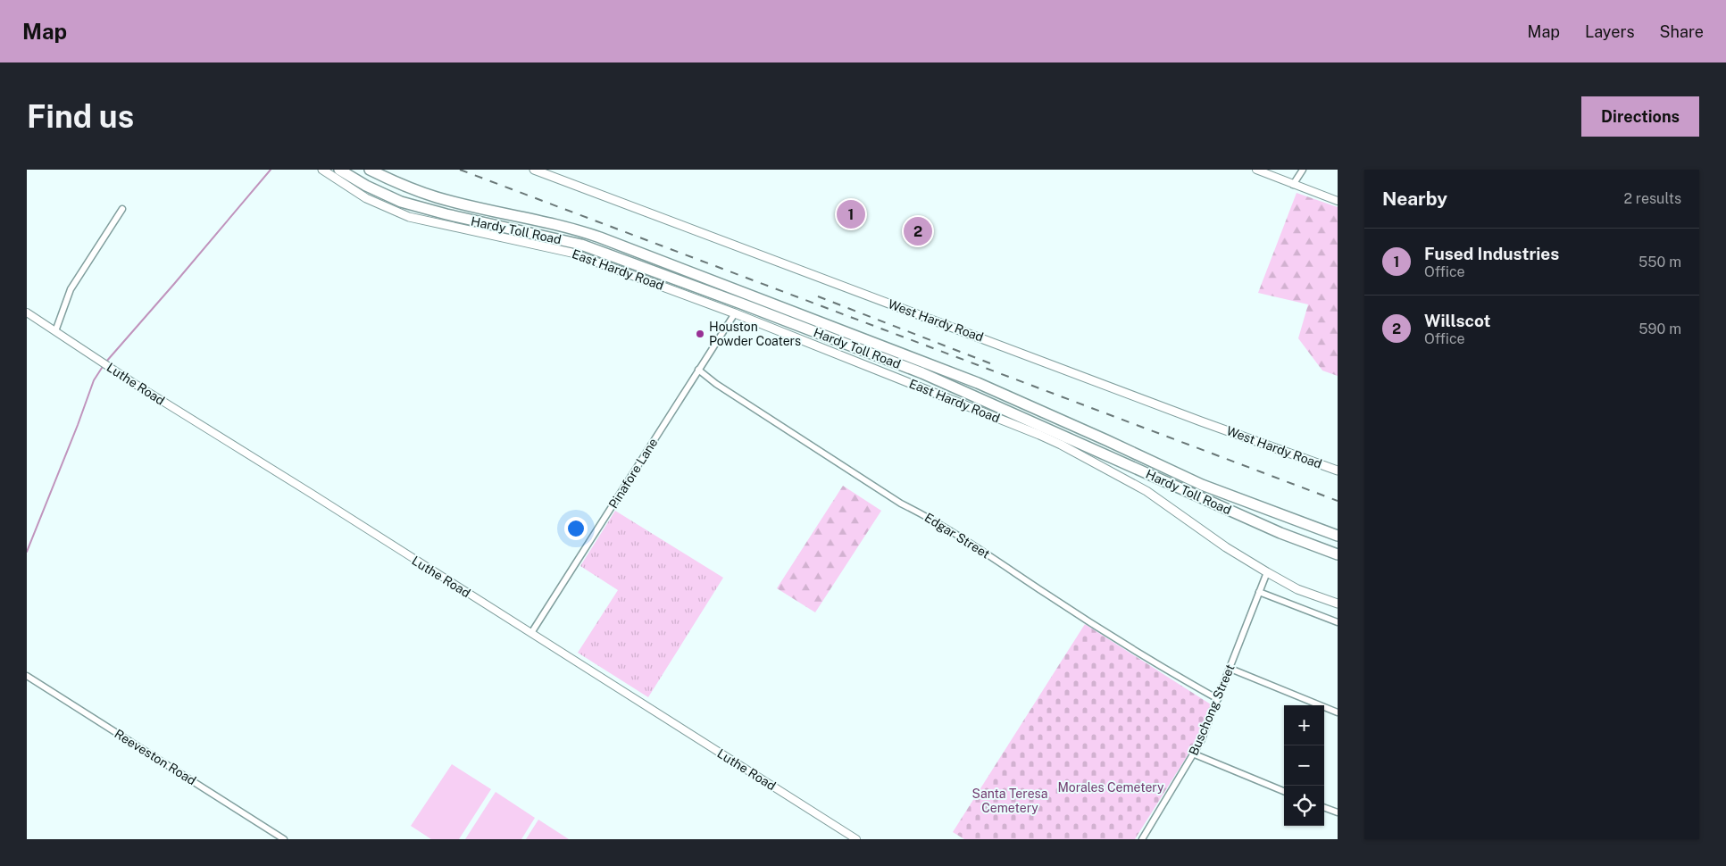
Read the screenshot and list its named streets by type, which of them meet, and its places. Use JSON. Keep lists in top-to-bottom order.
{
  "streets": {
    "highway": ["Hardy Toll Road"],
    "main road": ["East Hardy Road", "West Hardy Road"],
    "street": [
      "Luthe Road",
      "Pinafore Lane",
      "Edgar Street",
      "Buschong Street",
      "Reeveston Road"
    ]
  },
  "crossings": [
    ["East Hardy Road", "Pinafore Lane"],
    ["East Hardy Road", "Buschong Street"],
    ["Luthe Road", "Pinafore Lane"],
    ["Pinafore Lane", "Edgar Street"],
    ["Edgar Street", "Buschong Street"]
  ],
  "parks": ["Morales Cemetery", "Santa Teresa Cemetery"],
  "places": ["Houston Powder Coaters"],
  "page": {
    "header": "Map",
    "nav": ["Map", "Layers", "Share"],
    "buttons": "Directions",
    "title": "Find us",
    "heading": ["Nearby", "2 results"],
    "pins": ["1", "2"],
    "list": [
      {
        "mark": "1",
        "name": "Fused Industries",
        "note": "Office",
        "value": "550 m"
      },
      {
        "mark": "2",
        "name": "Willscot",
        "note": "Office",
        "value": "590 m"
      }
    ],
    "map_buttons": ["+", "−"]
  }
}
